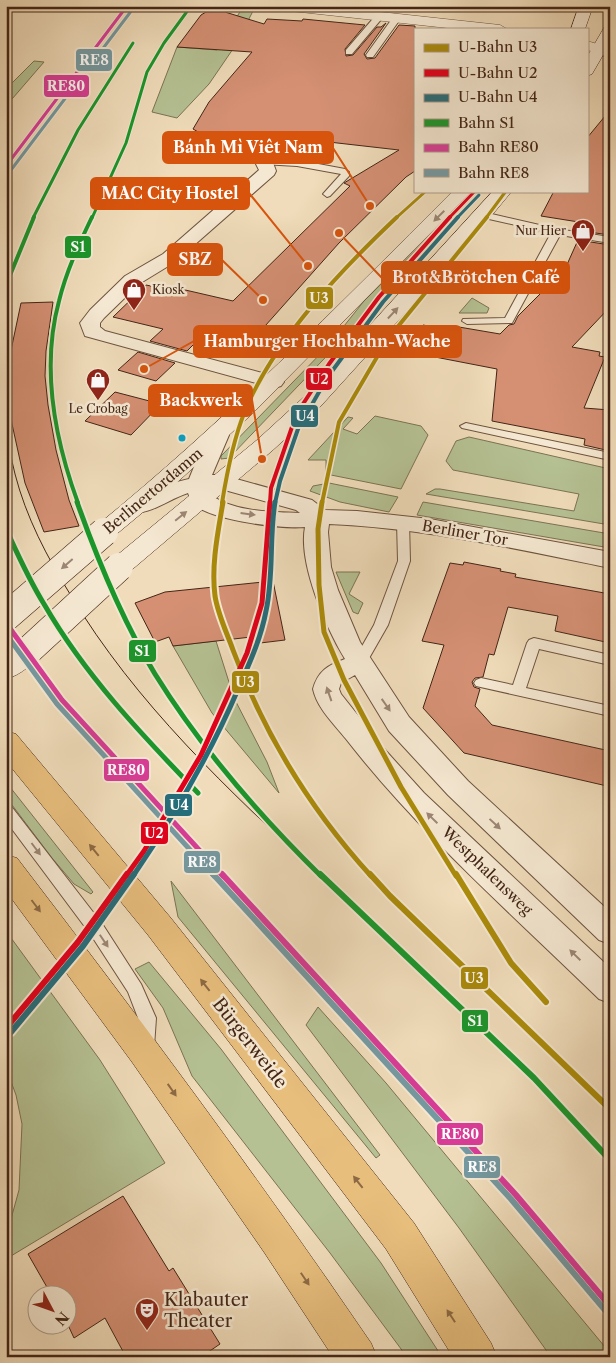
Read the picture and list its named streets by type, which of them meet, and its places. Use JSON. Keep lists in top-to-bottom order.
{
  "streets": {
    "main road": ["Berlinertordamm", "Bürgerweide"],
    "street": ["Berliner Tor", "Westphalensweg"]
  },
  "places": {
    "other": [
      "Bánh Mì Viêt Nam",
      "Brot&Brötchen Café",
      "MAC City Hostel",
      "SBZ",
      "Hamburger Hochbahn-Wache",
      "Backwerk"
    ],
    "shop": ["Nur Hier", "Kiosk", "Le Crobag"],
    "theatre": ["Klabauter Theater"]
  },
  "lines": [
    "rail line S1",
    "rail line RE80",
    "rail line RE8",
    "metro line U3",
    "metro line U2",
    "metro line U4"
  ],
  "legend": [
    "U-Bahn U3",
    "U-Bahn U2",
    "U-Bahn U4",
    "Bahn S1",
    "Bahn RE80",
    "Bahn RE8"
  ],
  "north": "bottom right"
}
